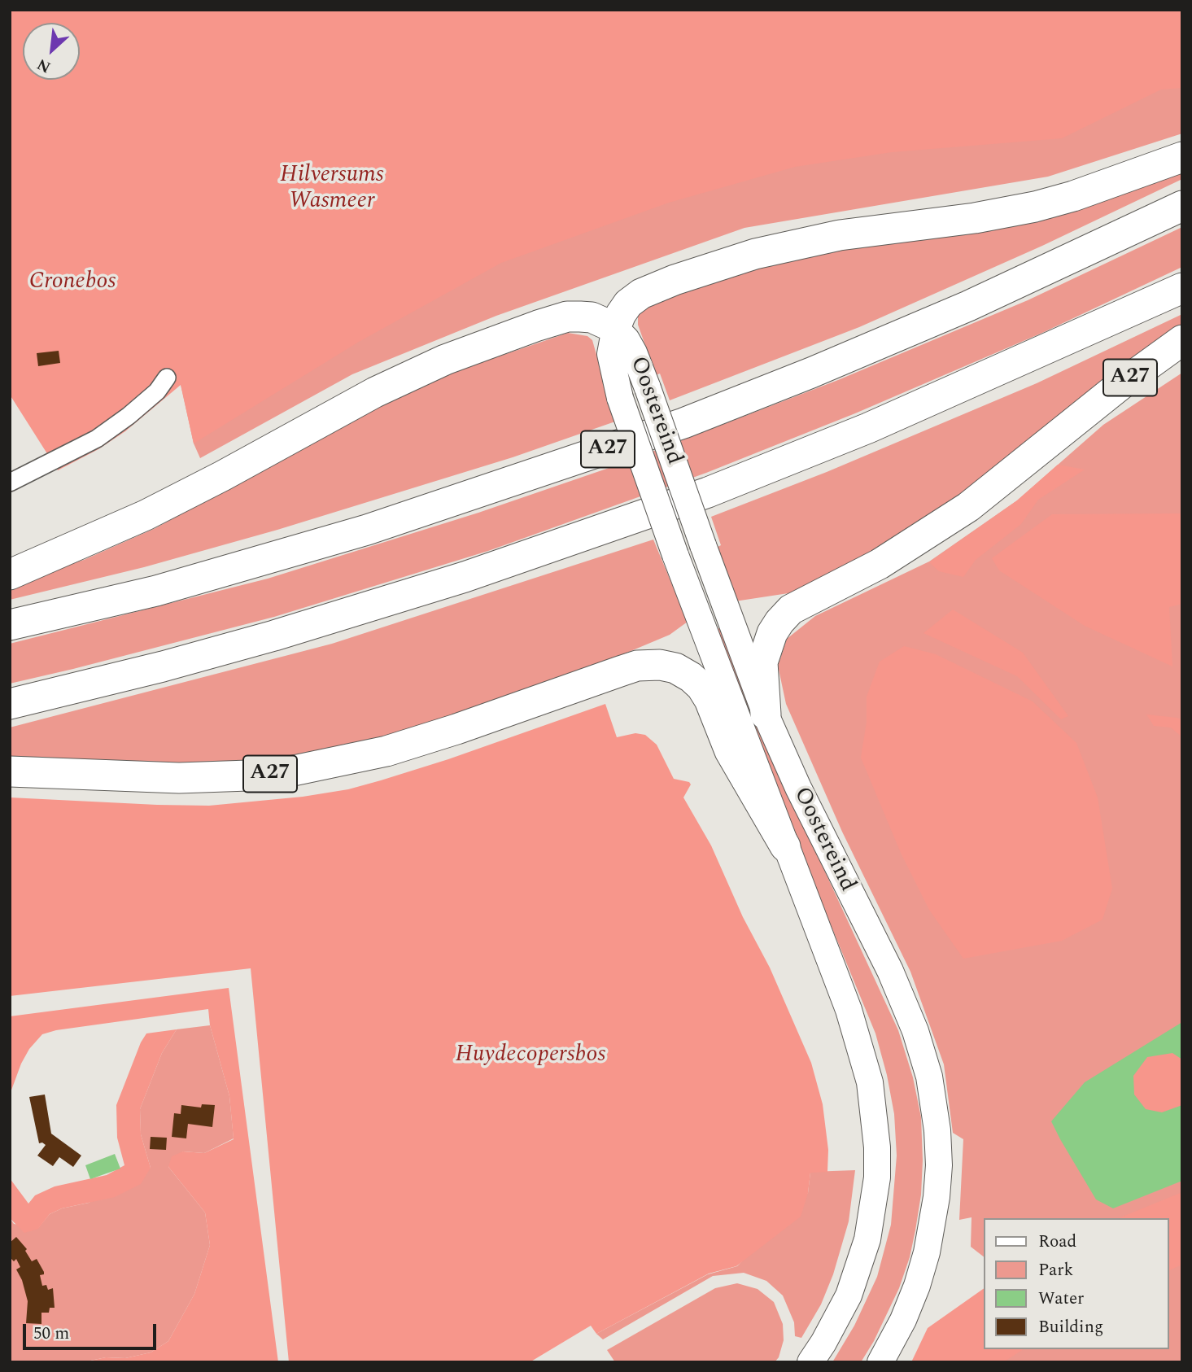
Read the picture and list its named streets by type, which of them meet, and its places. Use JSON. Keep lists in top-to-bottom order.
{
  "streets": {
    "highway": ["A27"],
    "main road": ["Oostereind"]
  },
  "crossings": [
    ["A27", "Oostereind"]
  ],
  "parks": ["Hilversums Wasmeer", "Cronebos", "Huydecopersbos"],
  "legend": [
    "Road",
    "Park",
    "Water",
    "Building"
  ],
  "scale_bar": "50 m",
  "north": "bottom left"
}
